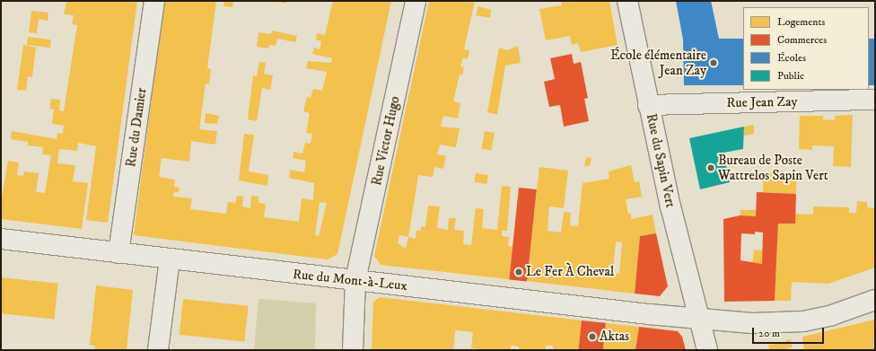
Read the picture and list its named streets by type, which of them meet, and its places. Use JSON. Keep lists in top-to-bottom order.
{
  "streets": {
    "street": [
      "Rue Jean Zay",
      "Rue du Damier",
      "Rue Victor Hugo",
      "Rue du Sapin Vert",
      "Rue du Mont-à-Leux"
    ]
  },
  "crossings": [
    ["Rue Jean Zay", "Rue du Sapin Vert"],
    ["Rue du Damier", "Rue du Mont-à-Leux"],
    ["Rue Victor Hugo", "Rue du Mont-à-Leux"],
    ["Rue du Sapin Vert", "Rue du Mont-à-Leux"]
  ],
  "places": [
    "École élémentaire Jean Zay",
    "Bureau de Poste Wattrelos Sapin Vert",
    "Le Fer À Cheval",
    "Aktas"
  ],
  "legend": [
    "Logements",
    "Commerces",
    "Écoles",
    "Public"
  ],
  "scale_bar": "20 m"
}
